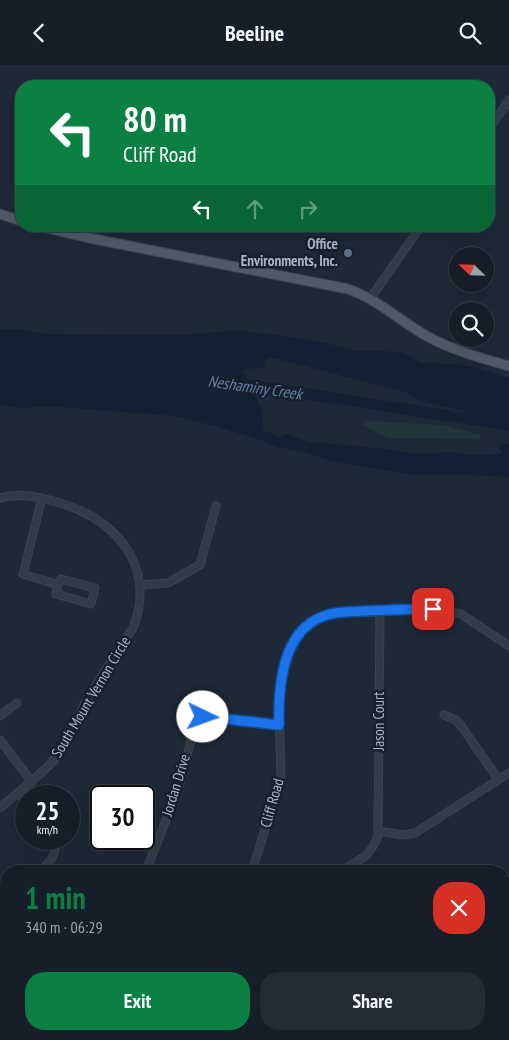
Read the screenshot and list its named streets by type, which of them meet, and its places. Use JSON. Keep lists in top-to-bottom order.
{
  "streets": {
    "street": [
      "South Mount Vernon Circle",
      "Jason Court",
      "Jordan Drive",
      "Cliff Road"
    ]
  },
  "crossings": [
    ["Jason Court", "Cliff Road"],
    ["Jordan Drive", "Cliff Road"]
  ],
  "water": ["Neshaminy Creek"],
  "places": ["Office Environments, Inc."],
  "north": "top left",
  "page": {
    "header": "Beeline",
    "turn": ["80 m", "Cliff Road"],
    "speed": "25 km/h",
    "limit": "30",
    "heading": ["1 min", "340 m · 06:29"],
    "buttons": ["Exit", "Share"]
  }
}
